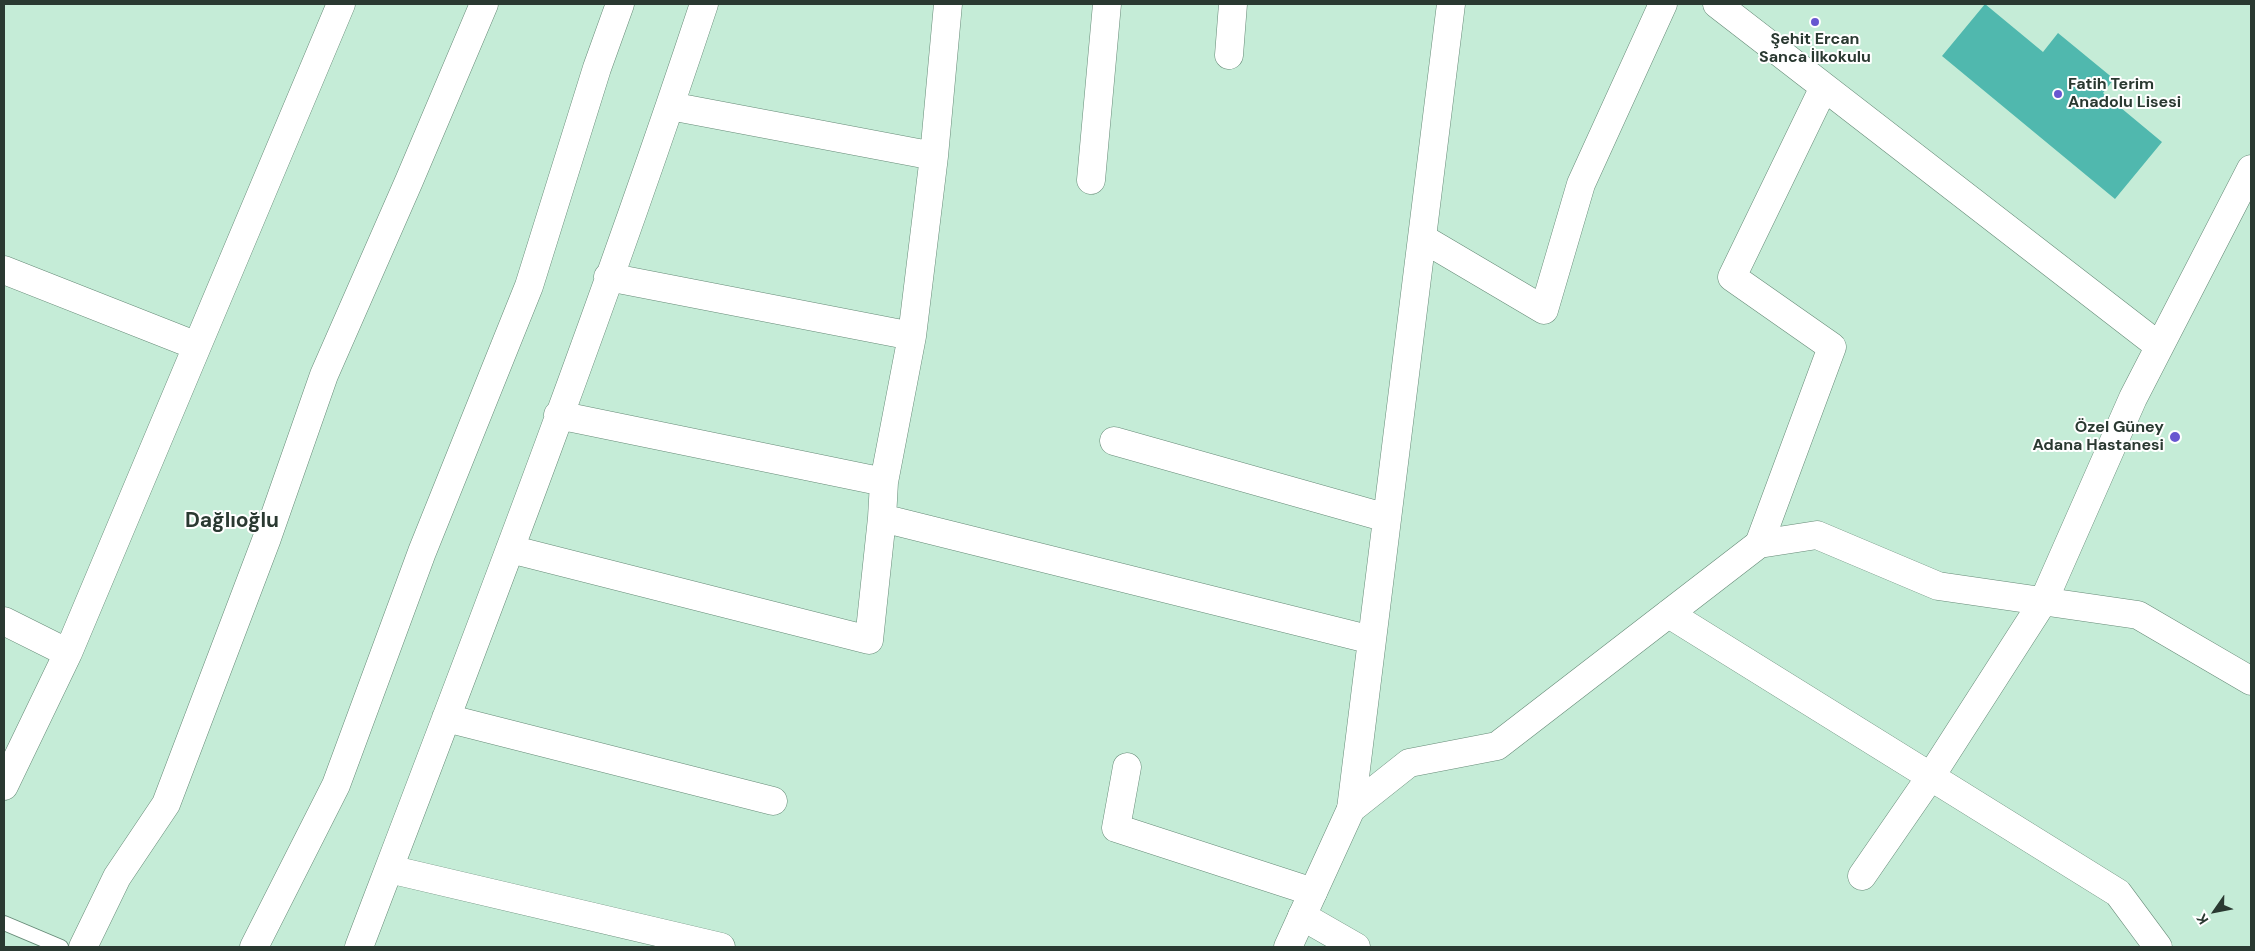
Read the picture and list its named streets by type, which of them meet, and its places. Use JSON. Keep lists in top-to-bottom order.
{
  "districts": ["Dağlıoğlu"],
  "places": ["Şehit Ercan Sanca İlkokulu", "Fatih Terim Anadolu Lisesi", "Özel Güney Adana Hastanesi"],
  "north": "bottom left"
}
